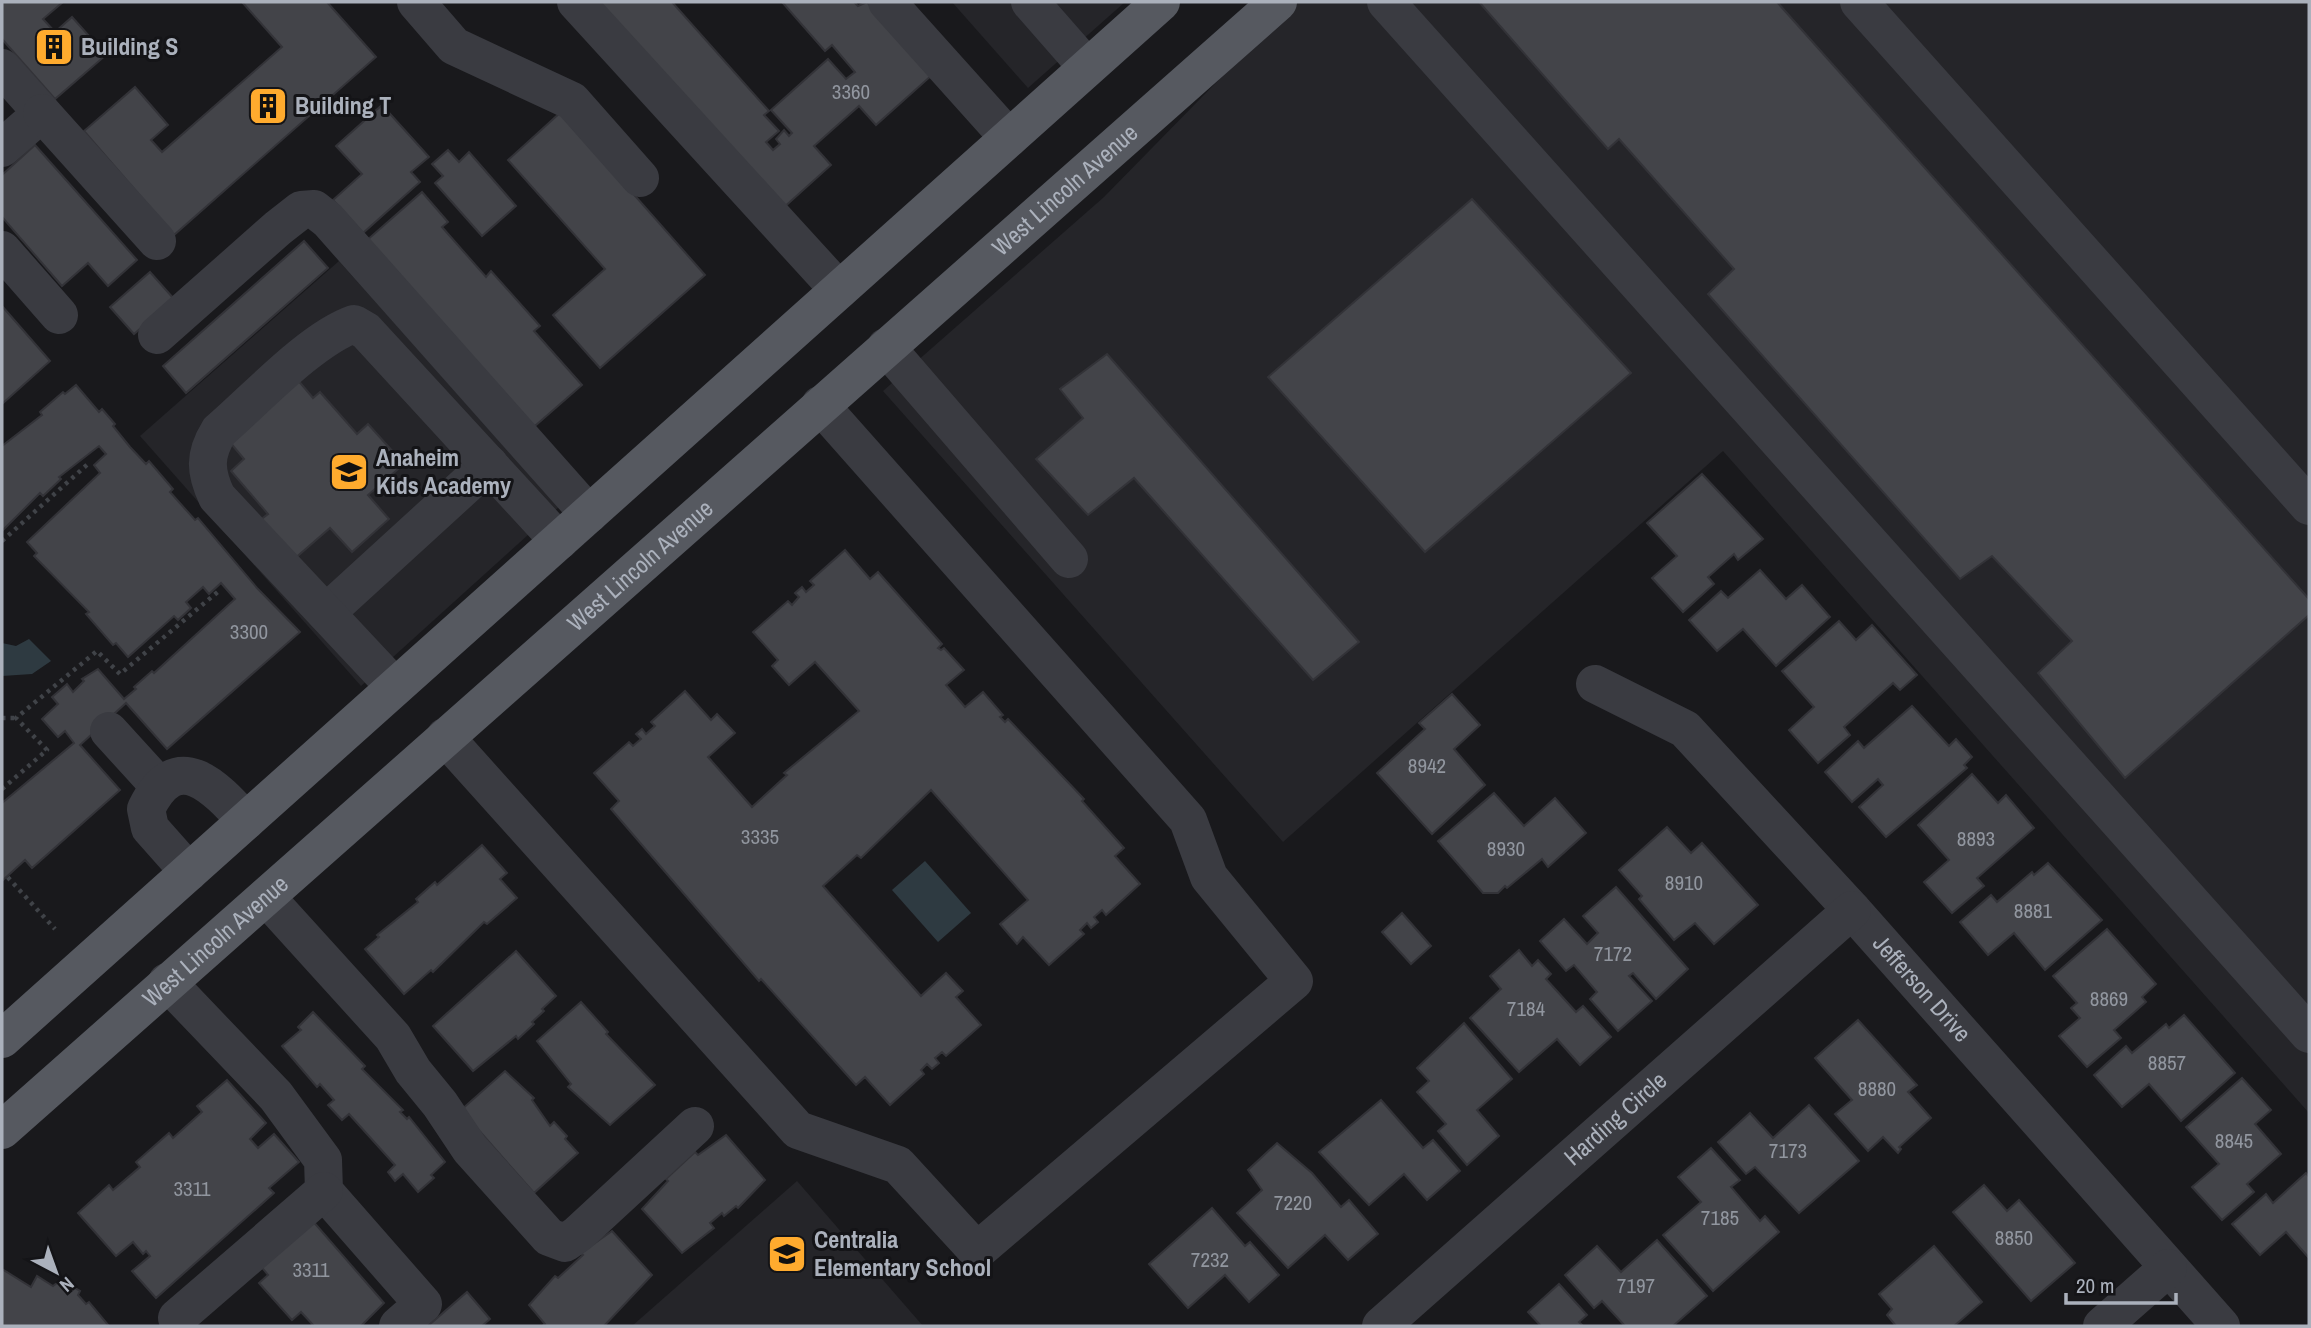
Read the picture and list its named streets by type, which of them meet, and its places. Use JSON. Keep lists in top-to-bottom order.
{
  "streets": {
    "main road": ["West Lincoln Avenue"],
    "street": ["Jefferson Drive", "Harding Circle"]
  },
  "crossings": [
    ["Jefferson Drive", "Harding Circle"]
  ],
  "places": {
    "building": ["Building S", "Building T"],
    "school or university": ["Anaheim Kids Academy", "Centralia Elementary School"]
  },
  "house_numbers": [
    "3360",
    "3300",
    "8942",
    "3335",
    "8893",
    "8930",
    "8910",
    "8881",
    "7172",
    "8869",
    "7184",
    "8857",
    "8880",
    "8845",
    "7173",
    "3311",
    "7220",
    "7185",
    "8850",
    "7232",
    "3311",
    "7197"
  ],
  "scale_bar": "20 m",
  "north": "bottom right"
}
